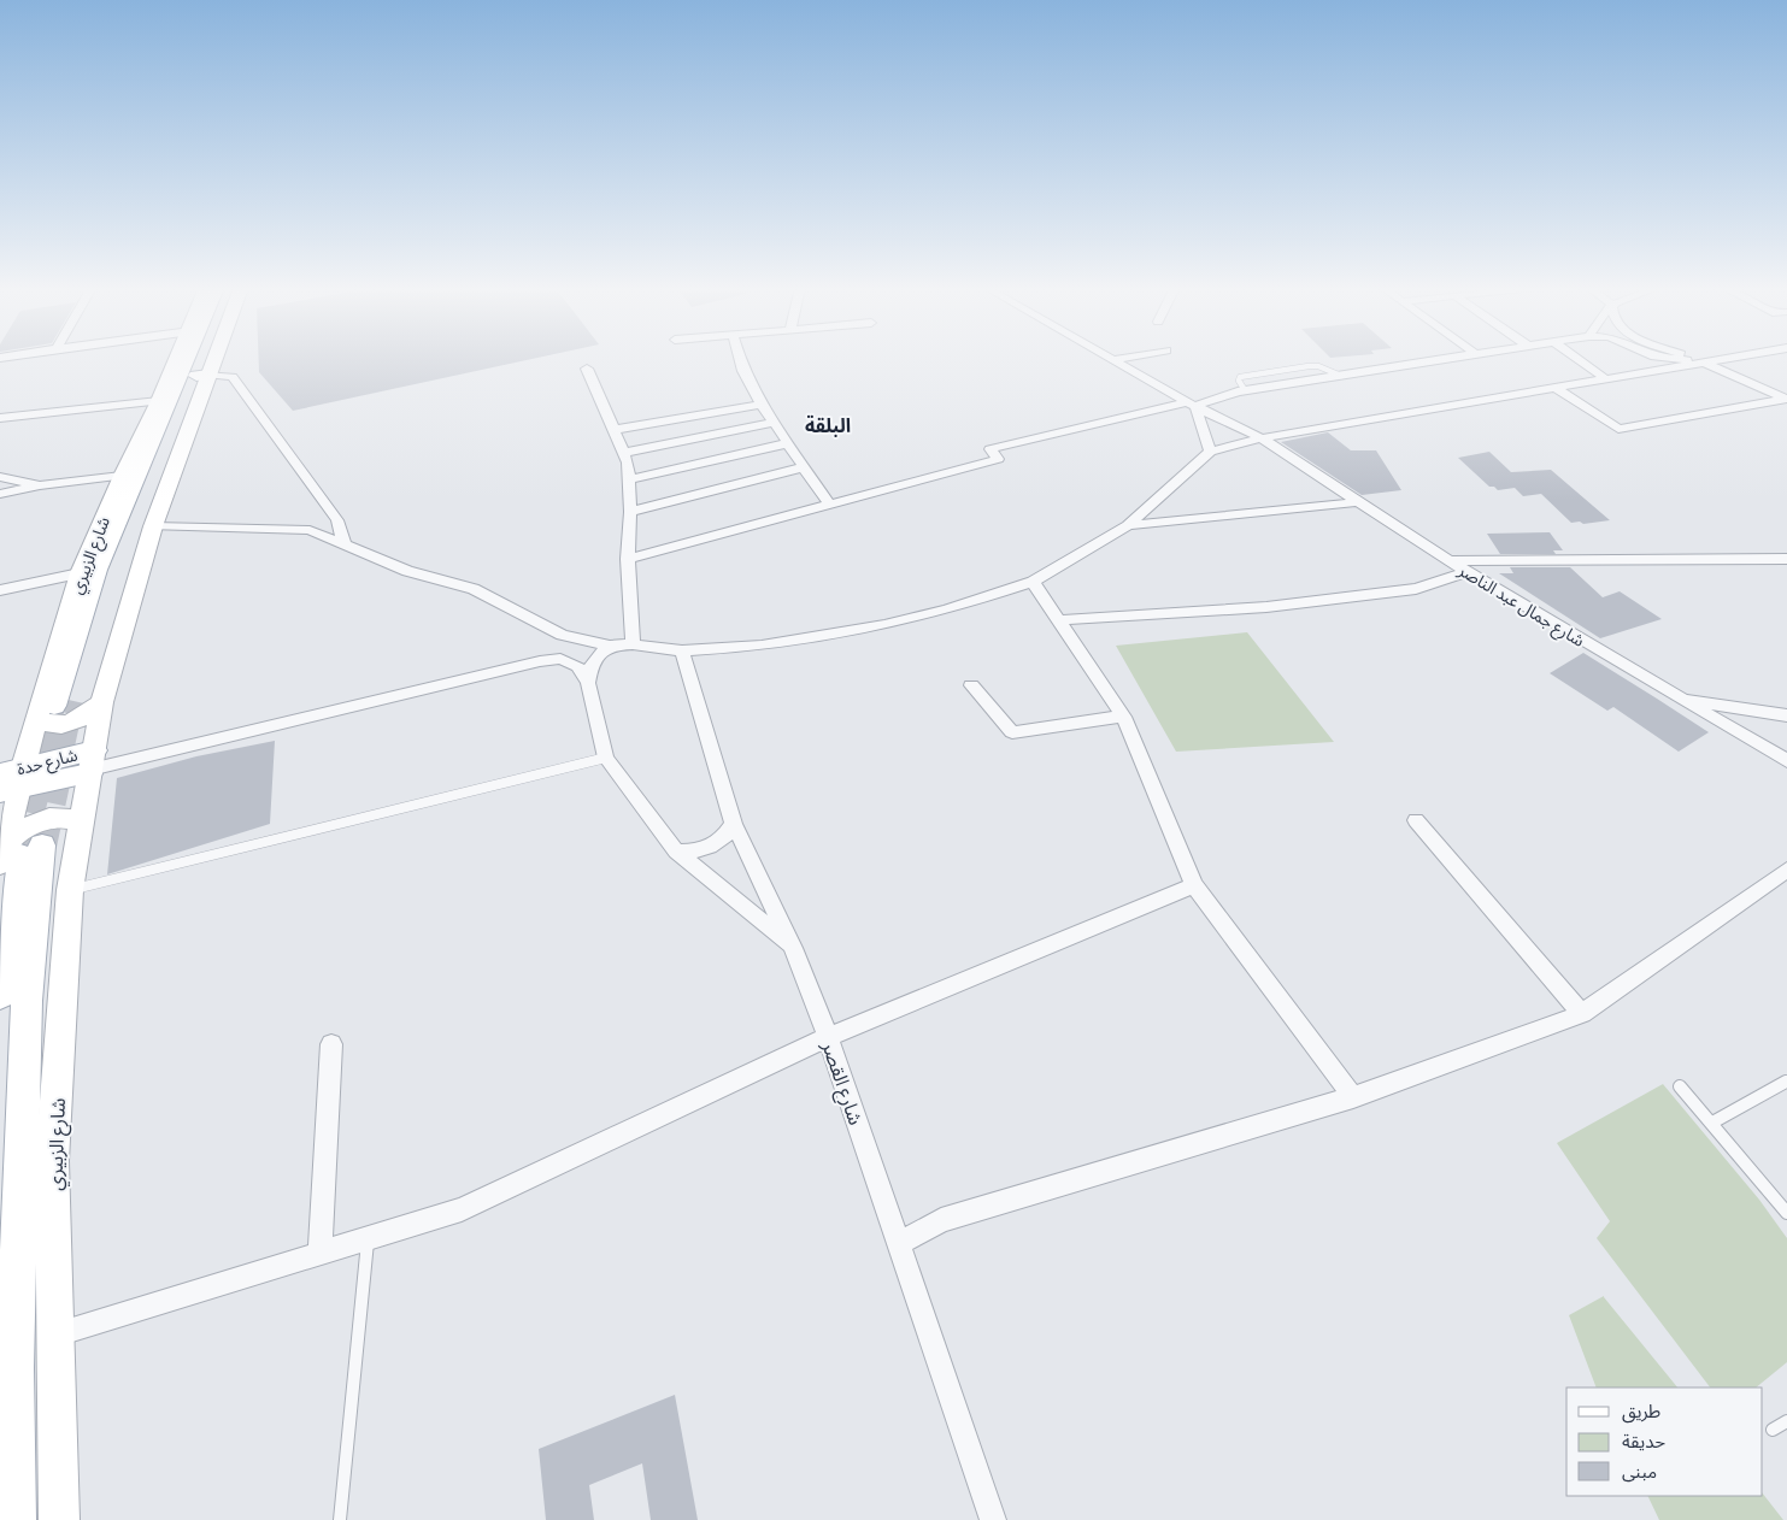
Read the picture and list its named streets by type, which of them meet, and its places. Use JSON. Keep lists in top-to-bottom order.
{
  "streets": {
    "main road": ["شارع الزبيري", "شارع حدة"],
    "street": ["شارع جمال عبد الناصر", "شارع القصر"]
  },
  "crossings": [
    ["شارع الزبيري", "شارع حدة"]
  ],
  "districts": ["البلقة"],
  "legend": ["طريق", "حديقة", "مبنى"]
}
